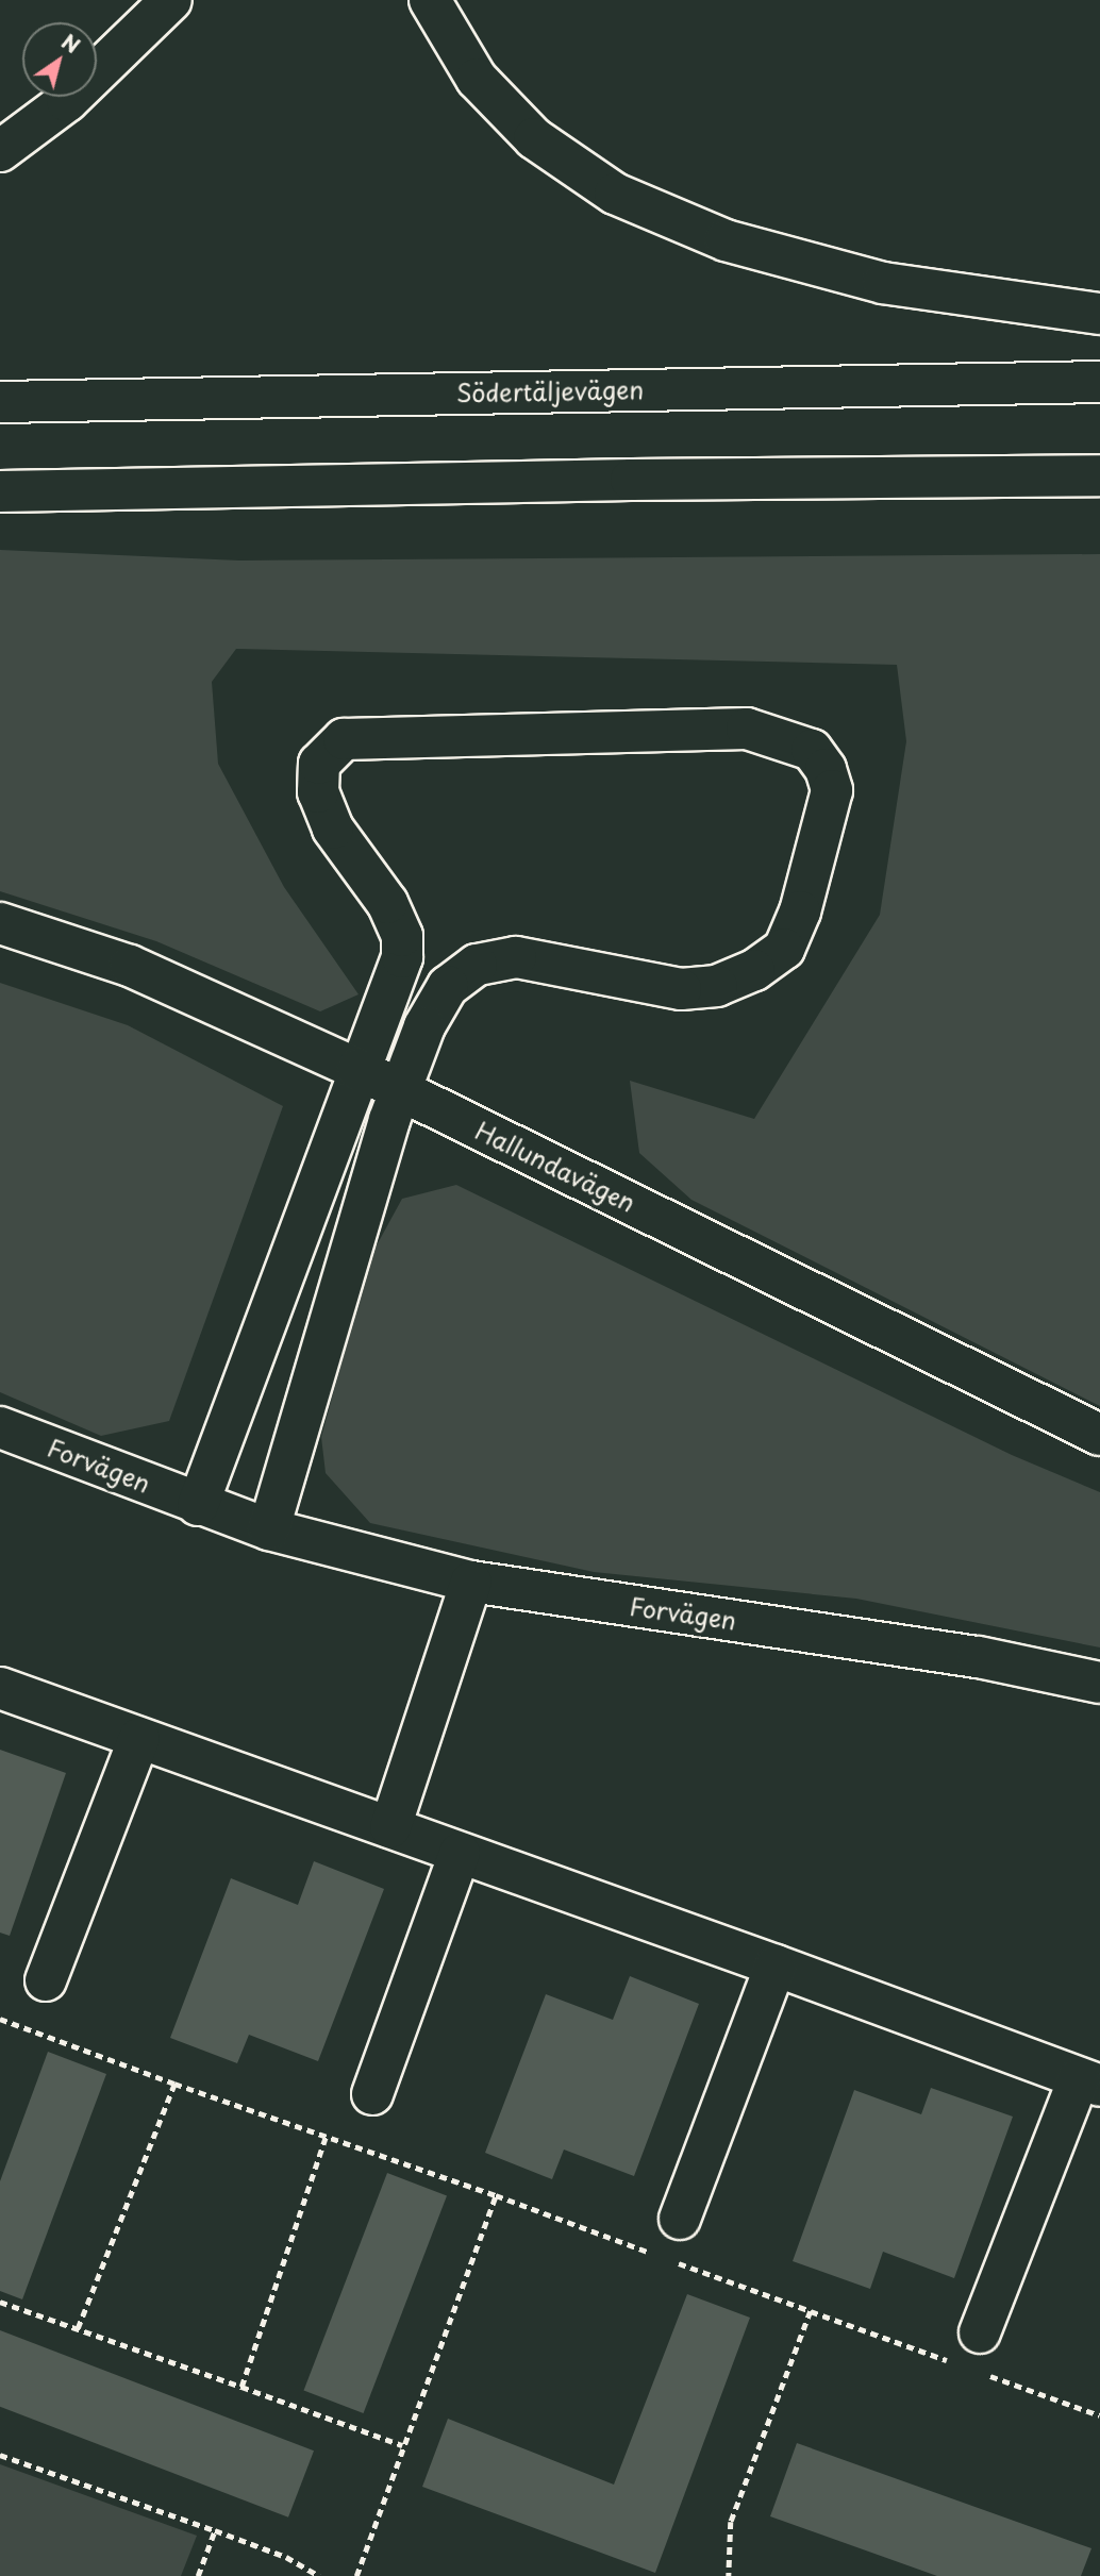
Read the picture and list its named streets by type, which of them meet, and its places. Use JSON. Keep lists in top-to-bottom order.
{
  "streets": {
    "main road": ["Södertäljevägen", "Hallundavägen", "Forvägen"]
  },
  "north": "top right"
}
